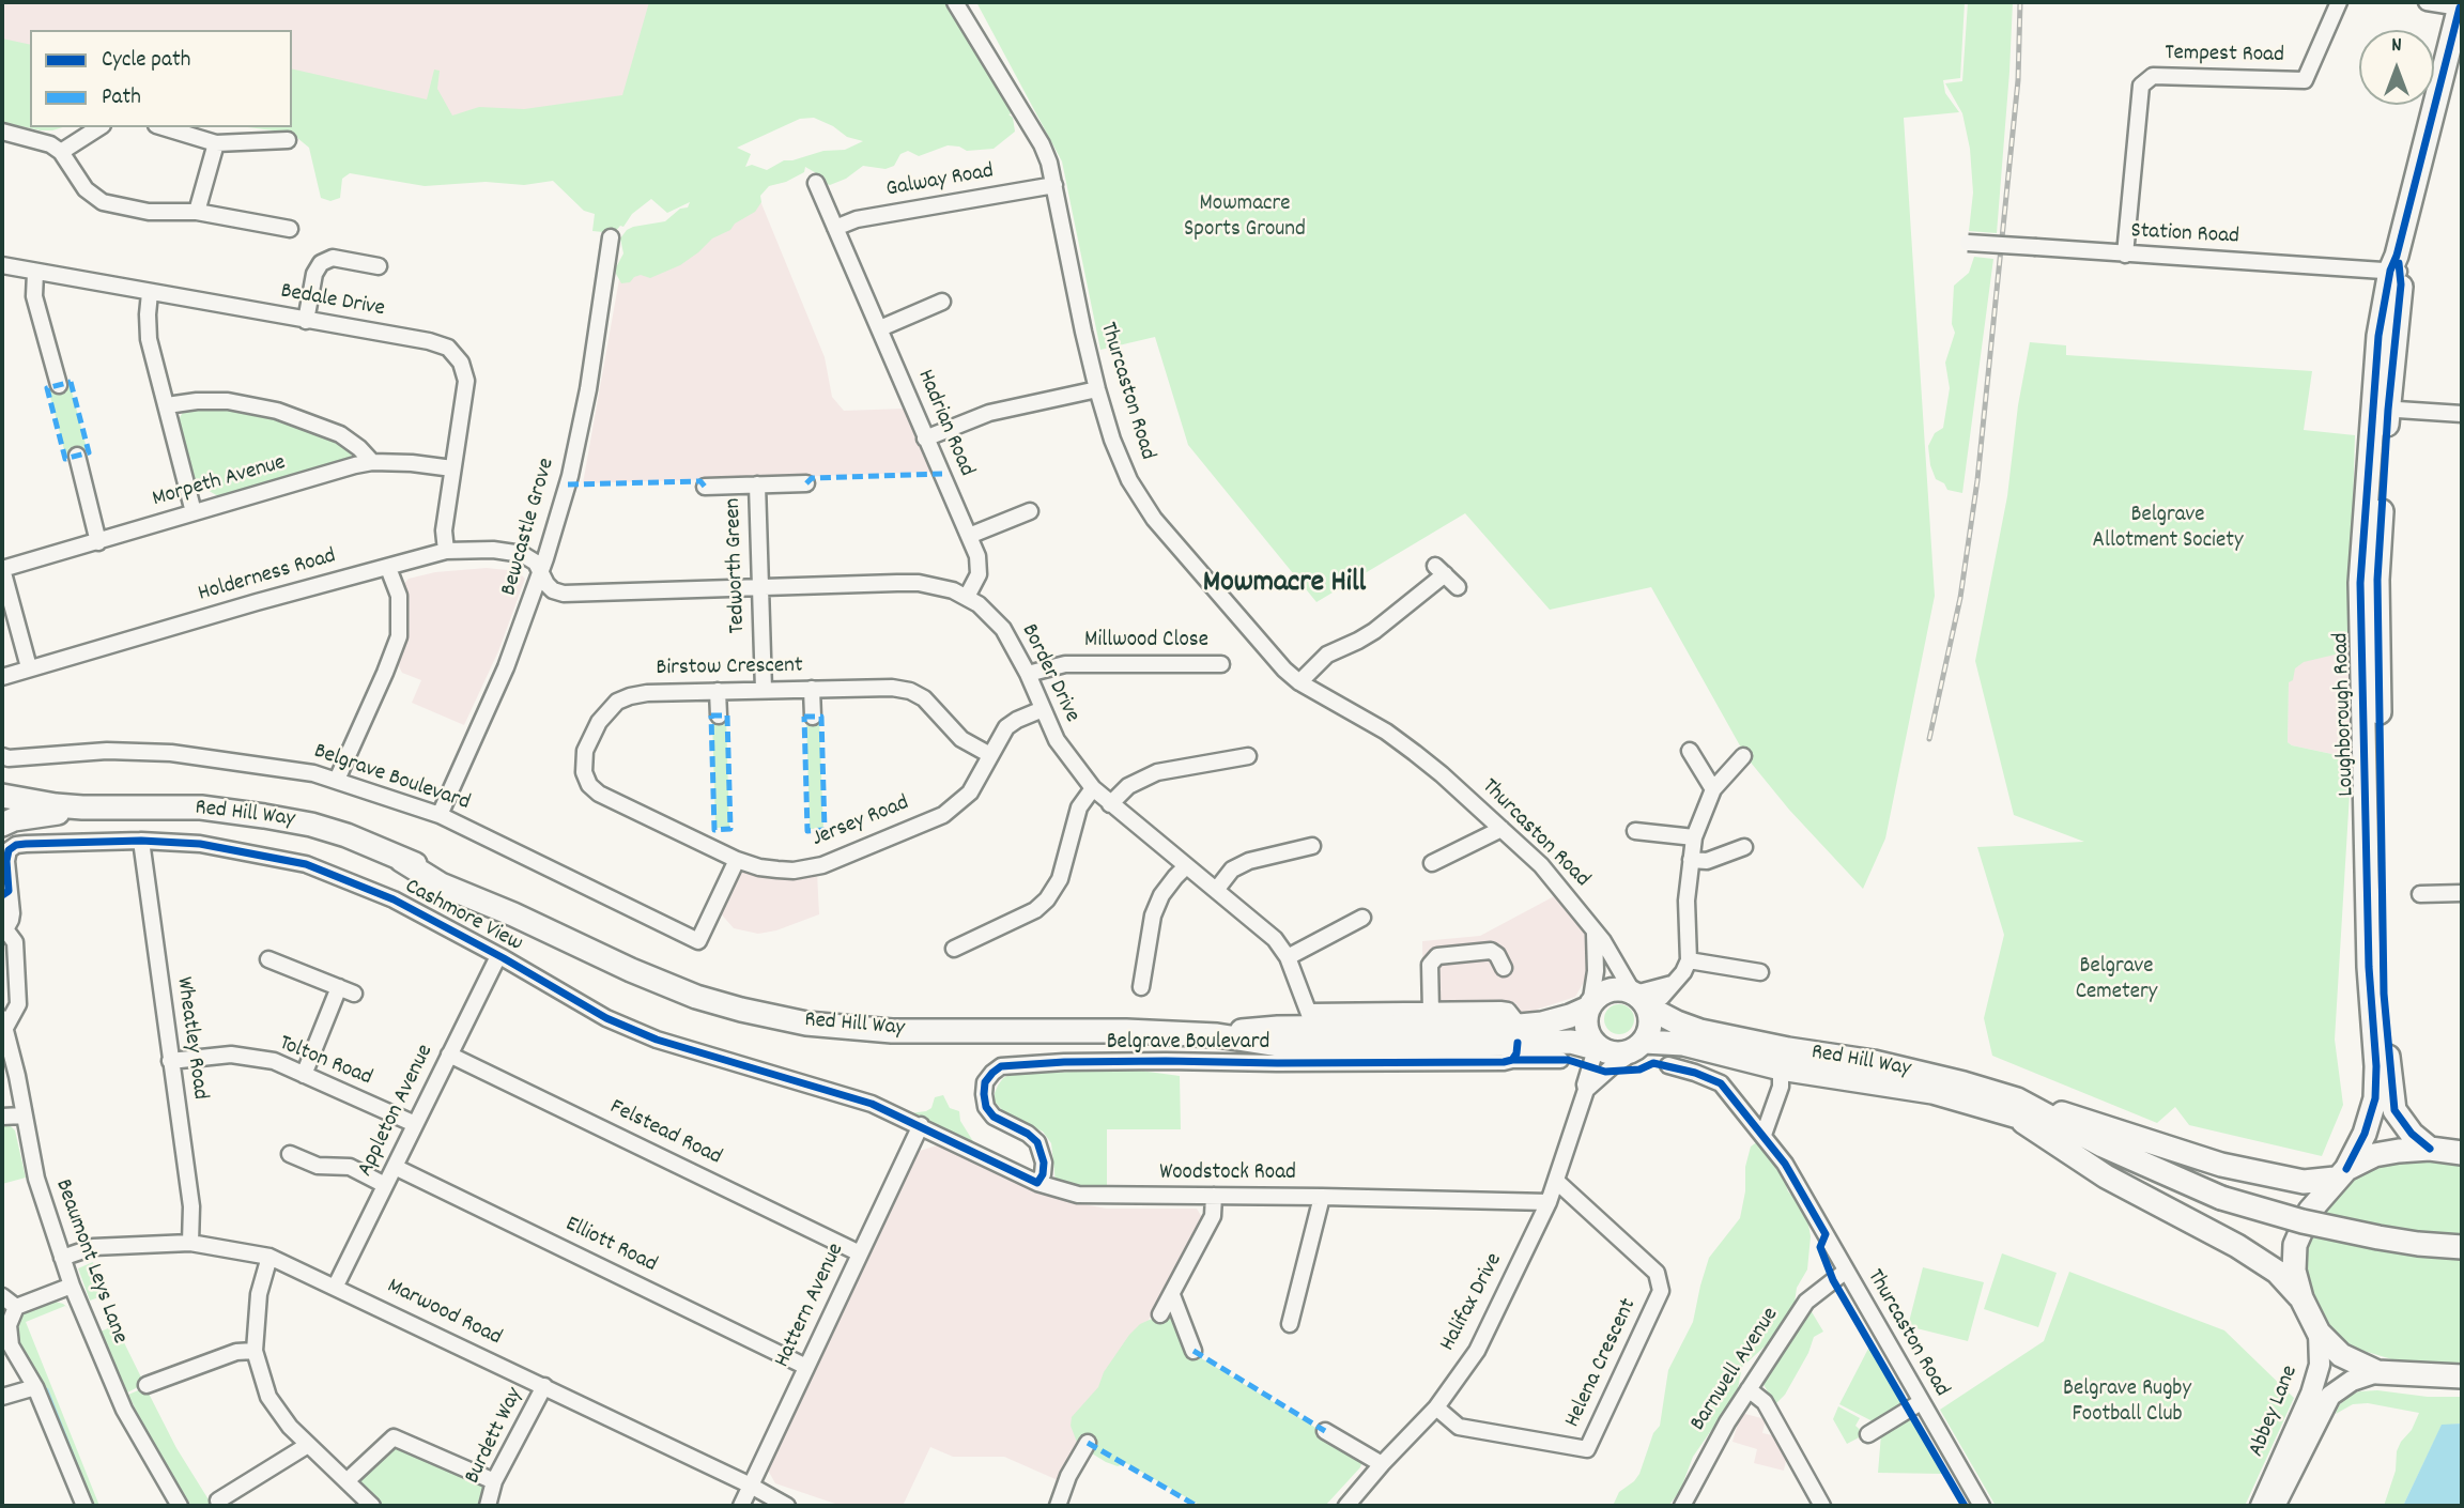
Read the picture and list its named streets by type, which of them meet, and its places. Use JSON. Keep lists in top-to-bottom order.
{
  "streets": {
    "highway": ["Loughborough Road", "Red Hill Way"],
    "main road": ["Abbey Lane"],
    "street": [
      "Tempest Road",
      "Galway Road",
      "Station Road",
      "Bedale Drive",
      "Thurcaston Road",
      "Hadrian Road",
      "Morpeth Avenue",
      "Bewcastle Grove",
      "Tedworth Green",
      "Holderness Road",
      "Millwood Close",
      "Birstow Crescent",
      "Border Drive",
      "Belgrave Boulevard",
      "Jersey Road",
      "Cashmore View",
      "Wheatley Road",
      "Tolton Road",
      "Appleton Avenue",
      "Felstead Road",
      "Woodstock Road",
      "Elliott Road",
      "Beaumont Leys Lane",
      "Halifax Drive",
      "Hattern Avenue",
      "Marwood Road",
      "Helena Crescent",
      "Barnwell Avenue",
      "Burdett Way"
    ]
  },
  "crossings": [
    ["Tempest Road", "Station Road"],
    ["Galway Road", "Thurcaston Road"],
    ["Galway Road", "Hadrian Road"],
    ["Station Road", "Loughborough Road"],
    ["Bedale Drive", "Morpeth Avenue"],
    ["Bedale Drive", "Holderness Road"],
    ["Thurcaston Road", "Barnwell Avenue"],
    ["Hadrian Road", "Border Drive"],
    ["Bewcastle Grove", "Holderness Road"],
    ["Bewcastle Grove", "Border Drive"],
    ["Bewcastle Grove", "Belgrave Boulevard"],
    ["Tedworth Green", "Birstow Crescent"],
    ["Tedworth Green", "Border Drive"],
    ["Holderness Road", "Border Drive"],
    ["Millwood Close", "Border Drive"],
    ["Birstow Crescent", "Belgrave Boulevard"],
    ["Birstow Crescent", "Jersey Road"],
    ["Border Drive", "Red Hill Way"],
    ["Border Drive", "Jersey Road"],
    ["Belgrave Boulevard", "Red Hill Way"],
    ["Belgrave Boulevard", "Jersey Road"],
    ["Belgrave Boulevard", "Woodstock Road"],
    ["Red Hill Way", "Halifax Drive"],
    ["Cashmore View", "Wheatley Road"],
    ["Cashmore View", "Appleton Avenue"],
    ["Cashmore View", "Woodstock Road"],
    ["Cashmore View", "Beaumont Leys Lane"],
    ["Cashmore View", "Hattern Avenue"],
    ["Wheatley Road", "Tolton Road"],
    ["Wheatley Road", "Marwood Road"],
    ["Tolton Road", "Appleton Avenue"],
    ["Appleton Avenue", "Felstead Road"],
    ["Appleton Avenue", "Elliott Road"],
    ["Appleton Avenue", "Marwood Road"],
    ["Felstead Road", "Hattern Avenue"],
    ["Woodstock Road", "Halifax Drive"],
    ["Woodstock Road", "Hattern Avenue"],
    ["Elliott Road", "Hattern Avenue"],
    ["Beaumont Leys Lane", "Marwood Road"],
    ["Halifax Drive", "Helena Crescent"],
    ["Hattern Avenue", "Marwood Road"],
    ["Marwood Road", "Burdett Way"]
  ],
  "districts": ["Mowmacre Hill"],
  "parks": [
    "Mowmacre Sports Ground",
    "Belgrave Allotment Society",
    "Belgrave Cemetery",
    "Belgrave Rugby Football Club"
  ],
  "legend": ["Cycle path", "Path"],
  "north": "top"
}
